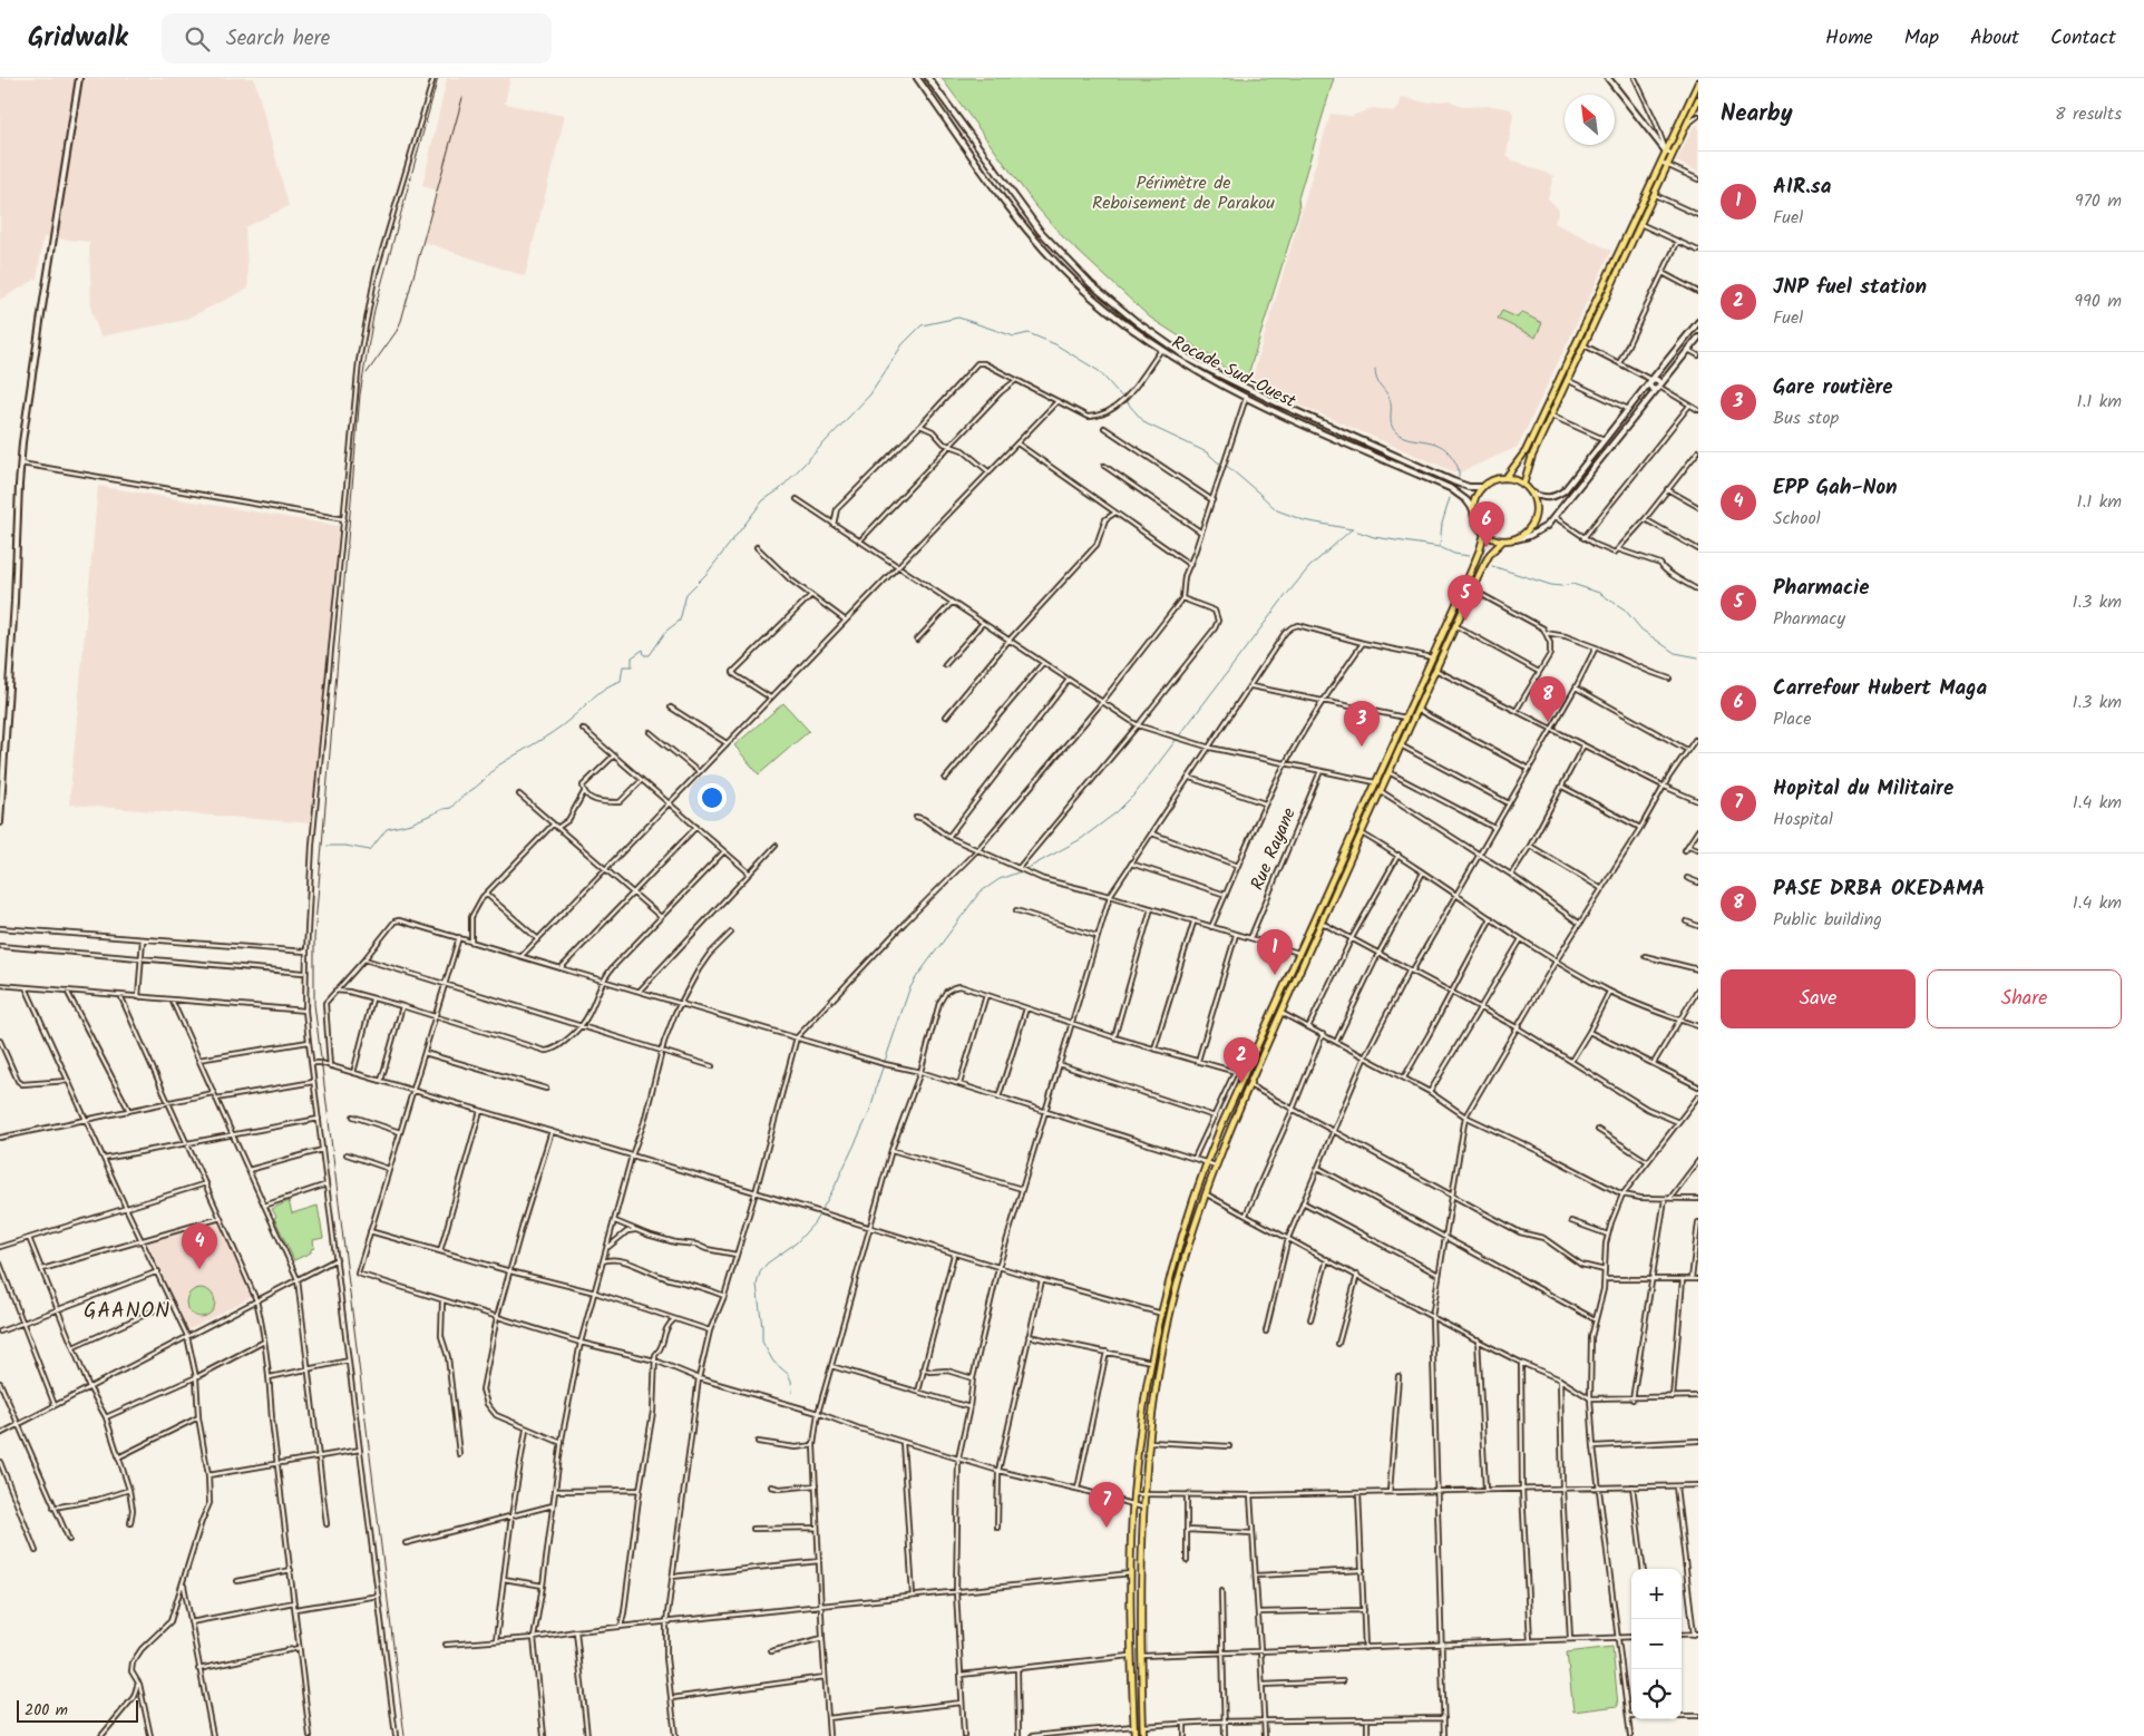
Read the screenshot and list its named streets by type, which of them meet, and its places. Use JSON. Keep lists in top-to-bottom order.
{
  "streets": {
    "main road": ["Rocade Sud-Ouest"],
    "street": ["Rue Rayane"]
  },
  "districts": ["GAANON"],
  "parks": ["Périmètre de Reboisement de Parakou"],
  "scale_bar": "200 m",
  "north": "top left",
  "page": {
    "header": "Gridwalk",
    "search": "Search here",
    "nav": [
      "Home",
      "Map",
      "About",
      "Contact"
    ],
    "heading": ["Nearby", "8 results"],
    "list": [
      {
        "mark": "1",
        "name": "AIR.sa",
        "note": "Fuel",
        "value": "970 m"
      },
      {
        "mark": "2",
        "name": "JNP fuel station",
        "note": "Fuel",
        "value": "990 m"
      },
      {
        "mark": "3",
        "name": "Gare routière",
        "note": "Bus stop",
        "value": "1.1 km"
      },
      {
        "mark": "4",
        "name": "EPP Gah-Non",
        "note": "School",
        "value": "1.1 km"
      },
      {
        "mark": "5",
        "name": "Pharmacie",
        "note": "Pharmacy",
        "value": "1.3 km"
      },
      {
        "mark": "6",
        "name": "Carrefour Hubert Maga",
        "note": "Place",
        "value": "1.3 km"
      },
      {
        "mark": "7",
        "name": "Hopital du Militaire",
        "note": "Hospital",
        "value": "1.4 km"
      },
      {
        "mark": "8",
        "name": "PASE DRBA OKEDAMA",
        "note": "Public building",
        "value": "1.4 km"
      }
    ],
    "pins": [
      "6",
      "5",
      "8",
      "3",
      "1",
      "2",
      "4",
      "7"
    ],
    "buttons": ["Save", "Share"],
    "map_buttons": ["+", "−"],
    "scale": "200 m"
  }
}
